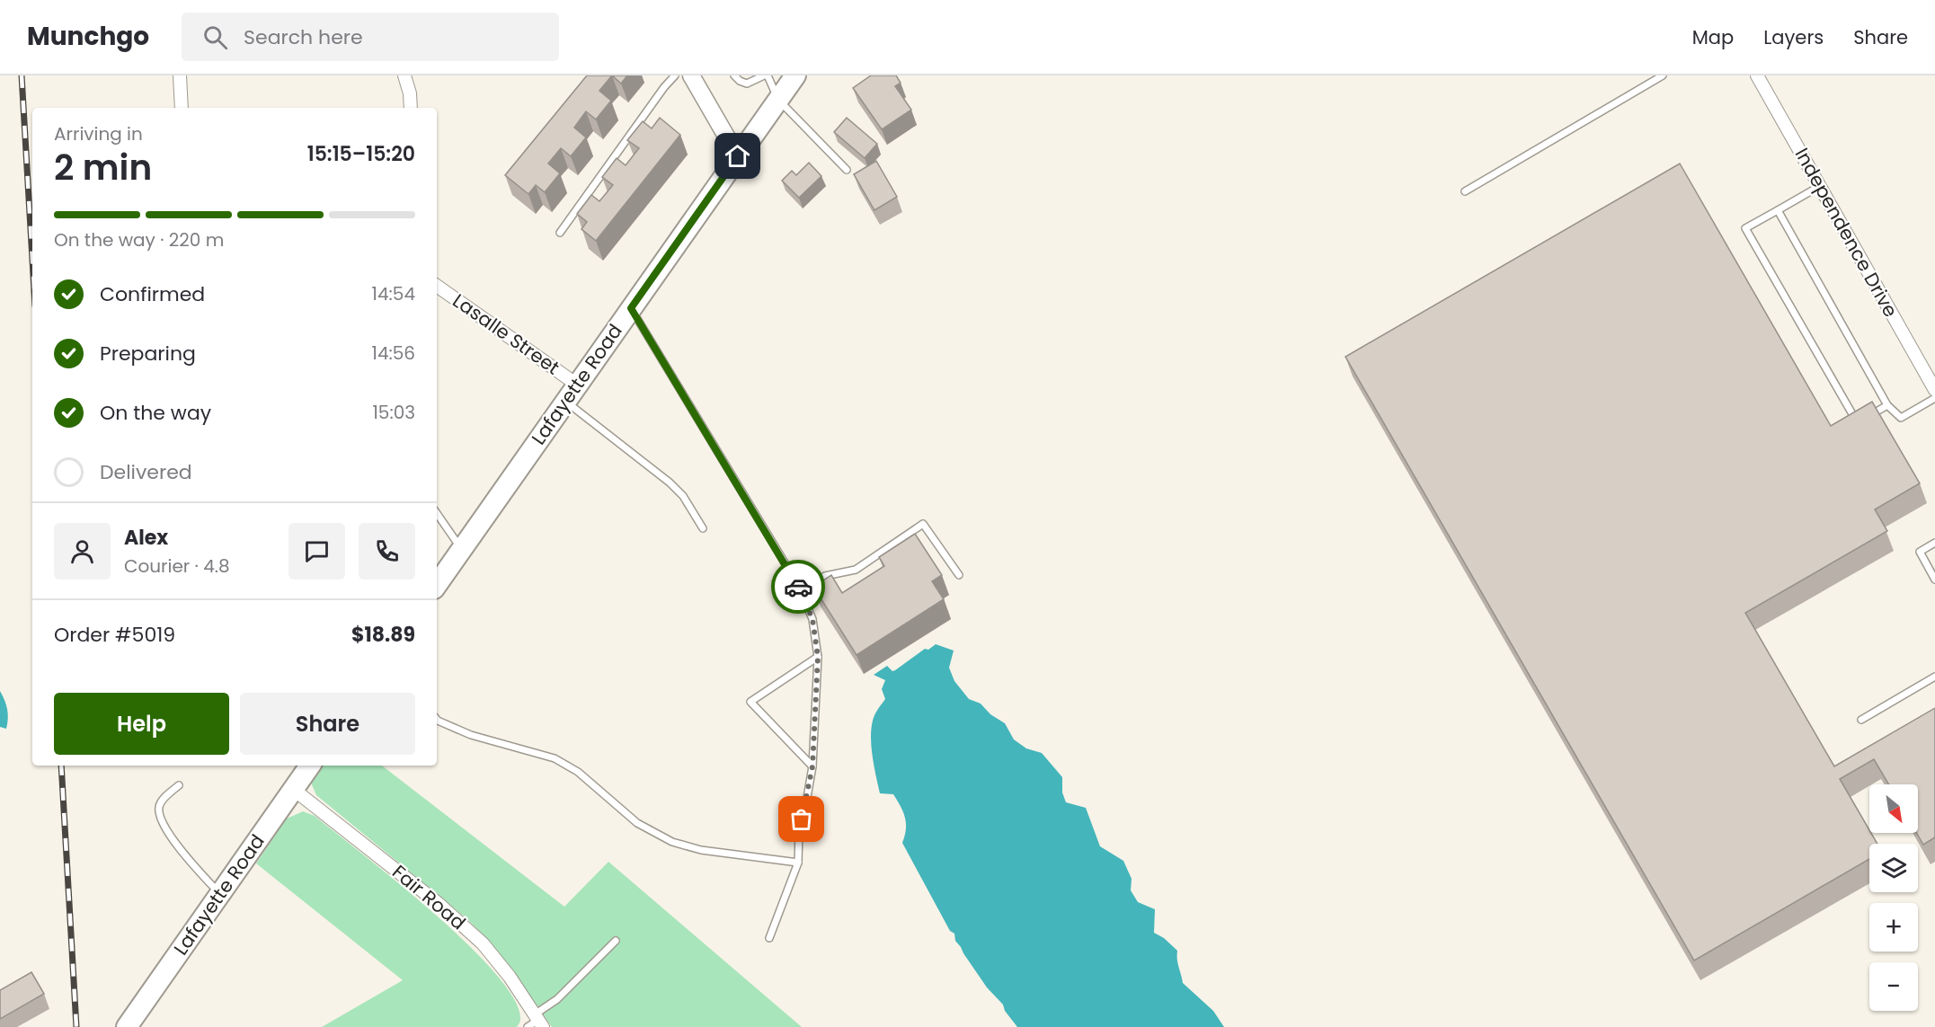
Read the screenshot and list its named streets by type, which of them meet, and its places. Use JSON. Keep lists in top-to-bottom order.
{
  "streets": {
    "main road": ["Lafayette Road"],
    "street": ["Independence Drive", "Lasalle Street", "Fair Road"]
  },
  "crossings": [
    ["Lasalle Street", "Lafayette Road"],
    ["Lafayette Road", "Fair Road"]
  ],
  "north": "bottom right",
  "page": {
    "header": "Munchgo",
    "search": "Search here",
    "nav": ["Map", "Layers", "Share"],
    "heading": ["2 min", "Arriving in", "15:15–15:20"],
    "panel": [
      "Alex",
      "Courier · 4.8",
      "Order #5019",
      "$18.89"
    ],
    "bar": "On the way · 220 m",
    "list": [
      ["Confirmed", "14:54"],
      ["Preparing", "14:56"],
      ["On the way", "15:03"],
      "Delivered"
    ],
    "buttons": ["Help", "Share"],
    "map_buttons": ["+", "−"]
  }
}
